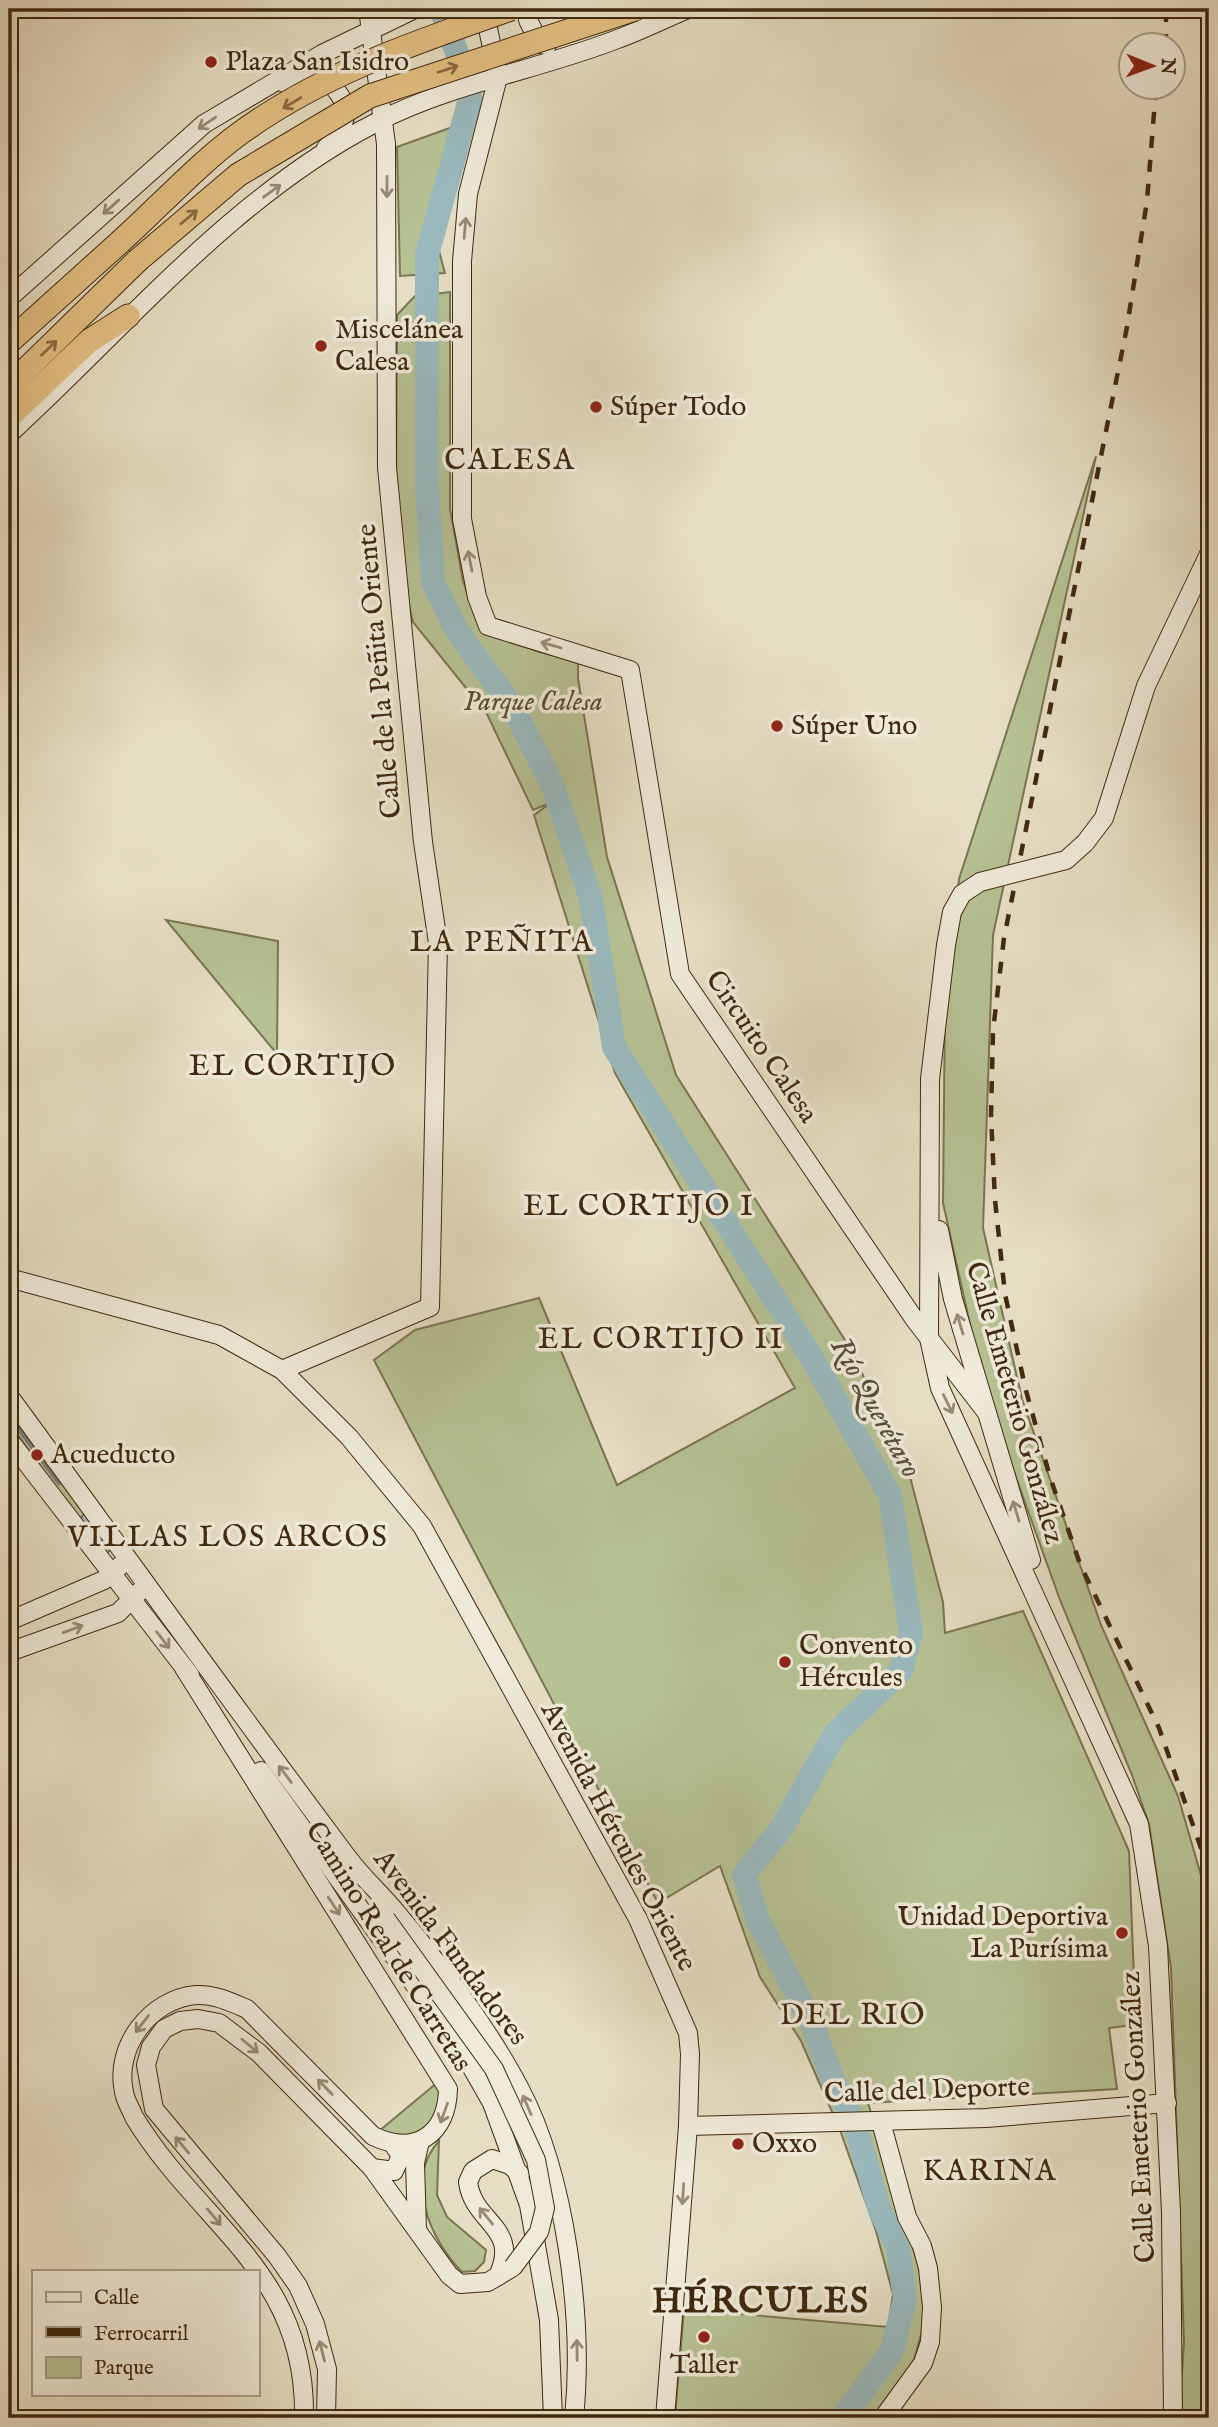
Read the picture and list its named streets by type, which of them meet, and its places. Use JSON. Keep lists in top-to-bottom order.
{
  "streets": {
    "street": [
      "Calle de la Peñita Oriente",
      "Circuito Calesa",
      "Calle Emeterio González",
      "Avenida Hércules Oriente",
      "Camino Real de Carretas",
      "Avenida Fundadores",
      "Calle del Deporte"
    ]
  },
  "crossings": [
    ["Calle de la Peñita Oriente", "Avenida Hércules Oriente"],
    ["Circuito Calesa", "Calle Emeterio González"],
    ["Calle Emeterio González", "Calle del Deporte"],
    ["Avenida Hércules Oriente", "Calle del Deporte"],
    ["Camino Real de Carretas", "Avenida Fundadores"]
  ],
  "one_way": ["Calle de la Peñita Oriente", "Circuito Calesa"],
  "districts": [
    "CALESA",
    "LA PEÑITA",
    "EL CORTIJO",
    "EL CORTIJO I",
    "EL CORTIJO II",
    "VILLAS LOS ARCOS",
    "DEL RIO",
    "KARINA",
    "HÉRCULES"
  ],
  "water": ["Río Querétaro"],
  "parks": ["Parque Calesa"],
  "places": [
    "Plaza San Isidro",
    "Miscelánea Calesa",
    "Súper Todo",
    "Súper Uno",
    "Acueducto",
    "Convento Hércules",
    "Unidad Deportiva La Purísima",
    "Oxxo",
    "Taller"
  ],
  "legend": ["Calle", "Ferrocarril", "Parque"],
  "north": "right"
}
